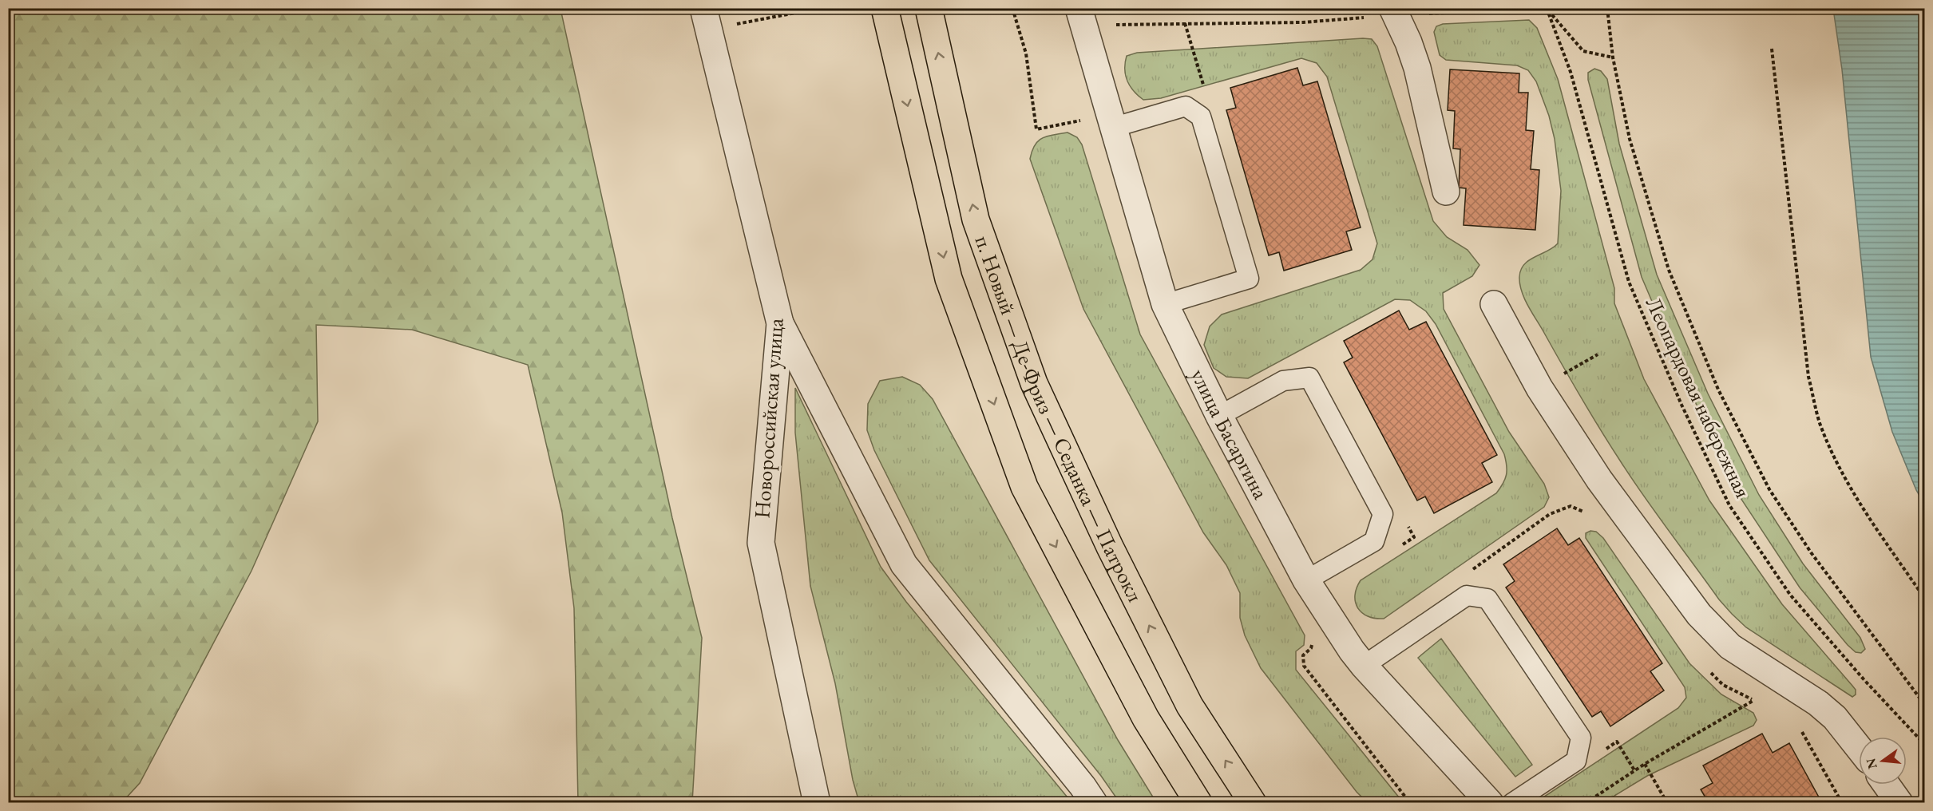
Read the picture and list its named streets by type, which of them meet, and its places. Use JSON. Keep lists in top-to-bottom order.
{
  "streets": {
    "highway": ["п. Новый — Де-Фриз — Седанка — Патрокл"],
    "street": ["Новороссийская улица", "улица Басаргина"],
    "path": ["Леопардовая набережная"]
  },
  "north": "left"
}
